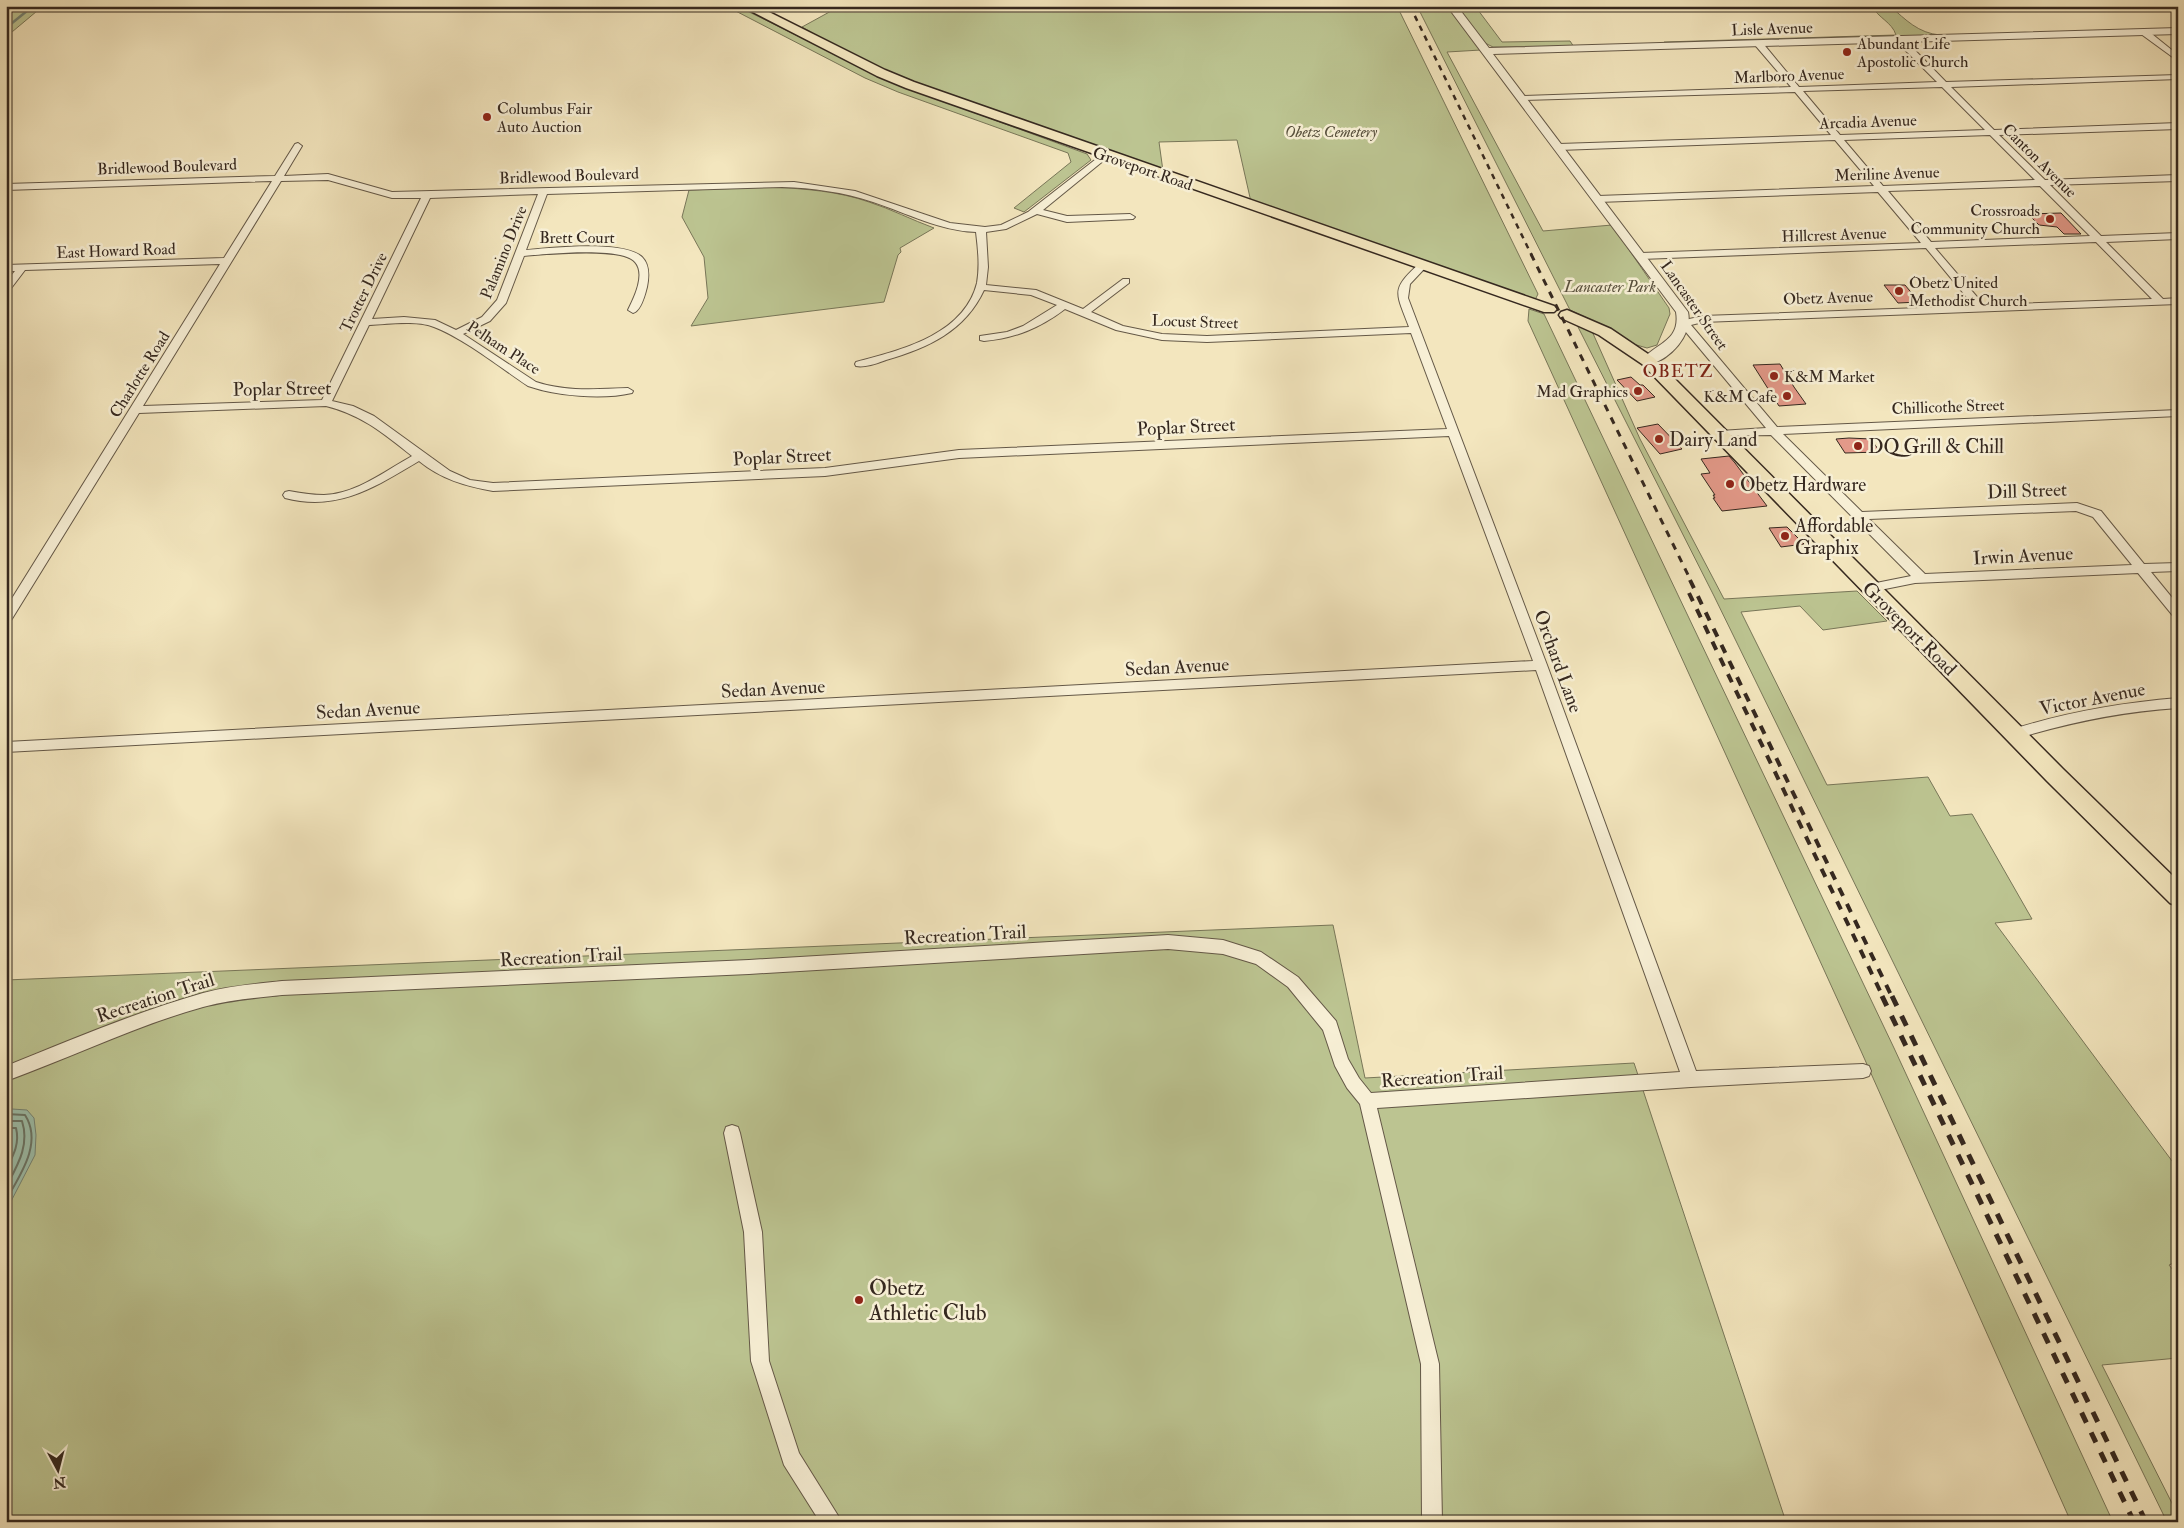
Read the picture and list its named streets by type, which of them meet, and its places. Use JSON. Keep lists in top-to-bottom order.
{
  "streets": {
    "main road": ["Groveport Road"],
    "street": [
      "Lisle Avenue",
      "Marlboro Avenue",
      "Arcadia Avenue",
      "Canton Avenue",
      "Bridlewood Boulevard",
      "Meriline Avenue",
      "Hillcrest Avenue",
      "Brett Court",
      "East Howard Road",
      "Palamino Drive",
      "Trotter Drive",
      "Obetz Avenue",
      "Lancaster Street",
      "Locust Street",
      "Pelham Place",
      "Charlotte Road",
      "Poplar Street",
      "Chillicothe Street",
      "Dill Street",
      "Irwin Avenue",
      "Orchard Lane",
      "Sedan Avenue",
      "Victor Avenue",
      "Recreation Trail"
    ]
  },
  "crossings": [
    ["Lisle Avenue", "Canton Avenue"],
    ["Lisle Avenue", "Lancaster Street"],
    ["Marlboro Avenue", "Canton Avenue"],
    ["Marlboro Avenue", "Lancaster Street"],
    ["Arcadia Avenue", "Canton Avenue"],
    ["Arcadia Avenue", "Lancaster Street"],
    ["Canton Avenue", "Meriline Avenue"],
    ["Canton Avenue", "Hillcrest Avenue"],
    ["Canton Avenue", "Obetz Avenue"],
    ["Bridlewood Boulevard", "Groveport Road"],
    ["Bridlewood Boulevard", "Palamino Drive"],
    ["Bridlewood Boulevard", "Trotter Drive"],
    ["Bridlewood Boulevard", "Charlotte Road"],
    ["Groveport Road", "Chillicothe Street"],
    ["Groveport Road", "Irwin Avenue"],
    ["Groveport Road", "Orchard Lane"],
    ["Groveport Road", "Victor Avenue"],
    ["Meriline Avenue", "Lancaster Street"],
    ["Hillcrest Avenue", "Lancaster Street"],
    ["Brett Court", "Palamino Drive"],
    ["East Howard Road", "Charlotte Road"],
    ["Palamino Drive", "Pelham Place"],
    ["Trotter Drive", "Pelham Place"],
    ["Trotter Drive", "Poplar Street"],
    ["Obetz Avenue", "Lancaster Street"],
    ["Lancaster Street", "Chillicothe Street"],
    ["Lancaster Street", "Dill Street"],
    ["Lancaster Street", "Irwin Avenue"],
    ["Locust Street", "Orchard Lane"],
    ["Charlotte Road", "Poplar Street"],
    ["Poplar Street", "Orchard Lane"],
    ["Dill Street", "Irwin Avenue"],
    ["Orchard Lane", "Sedan Avenue"],
    ["Orchard Lane", "Recreation Trail"]
  ],
  "districts": ["OBETZ"],
  "parks": ["Obetz Cemetery", "Lancaster Park"],
  "places": [
    "Abundant Life Apostolic Church",
    "Columbus Fair Auto Auction",
    "Crossroads Community Church",
    "Obetz United Methodist Church",
    "K&M Market",
    "Mad Graphics",
    "K&M Cafe",
    "Dairy Land",
    "DQ Grill & Chill",
    "Obetz Hardware",
    "Affordable Graphix",
    "Obetz Athletic Club"
  ],
  "north": "bottom"
}
